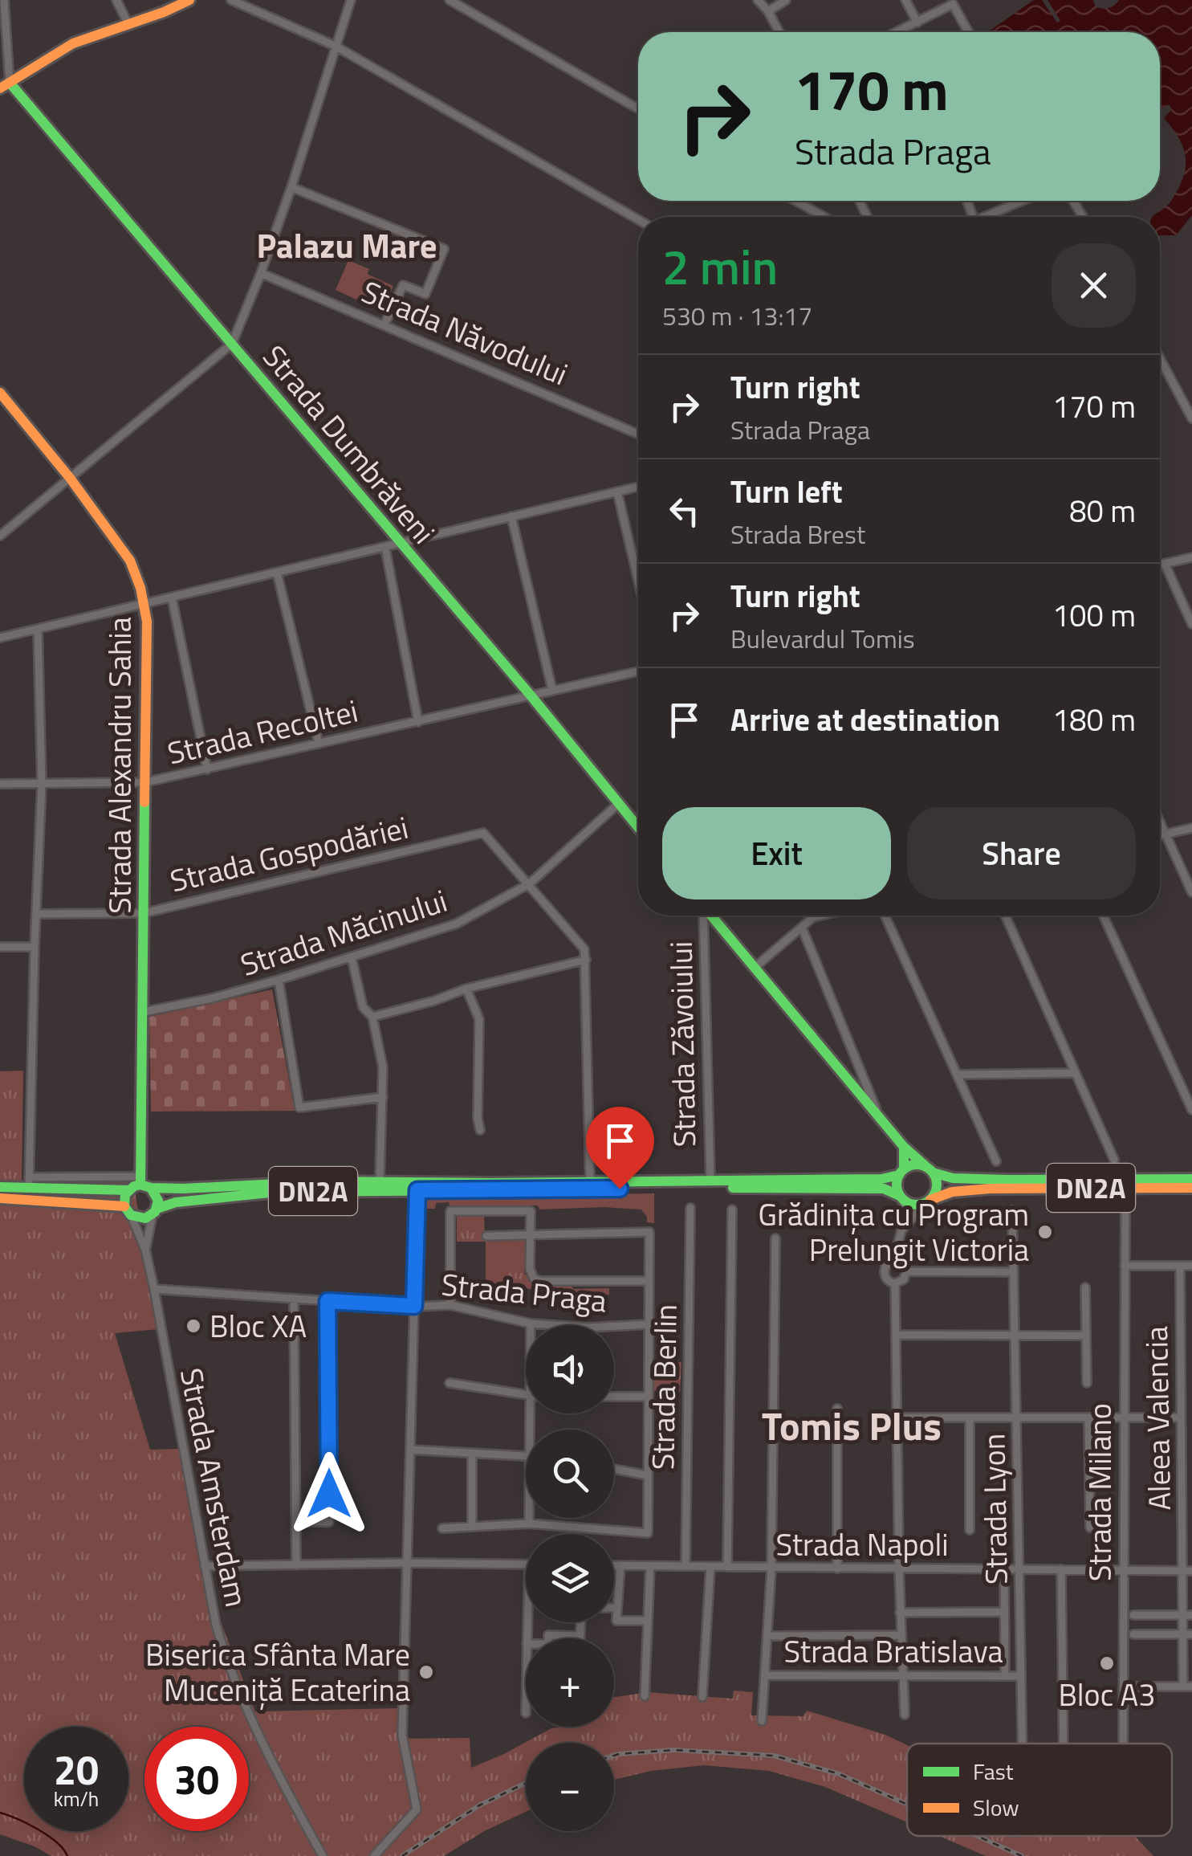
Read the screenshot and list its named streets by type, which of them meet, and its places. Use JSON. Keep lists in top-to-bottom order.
{
  "streets": {
    "main road": ["Strada Dumbrăveni", "Strada Alexandru Sahia", "DN2A"],
    "street": [
      "Strada Năvodului",
      "Strada Recoltei",
      "Strada Gospodăriei",
      "Strada Măcinului",
      "Strada Zăvoiului",
      "Strada Praga",
      "Strada Berlin",
      "Aleea Valencia",
      "Strada Amsterdam",
      "Strada Milano",
      "Strada Lyon",
      "Strada Napoli",
      "Strada Bratislava"
    ]
  },
  "crossings": [
    ["Strada Dumbrăveni", "Strada Recoltei"],
    ["Strada Dumbrăveni", "Strada Măcinului"],
    ["Strada Recoltei", "Strada Alexandru Sahia"],
    ["Strada Alexandru Sahia", "Strada Gospodăriei"],
    ["Strada Alexandru Sahia", "Strada Măcinului"],
    ["Strada Alexandru Sahia", "DN2A"],
    ["Strada Alexandru Sahia", "Strada Amsterdam"],
    ["Strada Gospodăriei", "Strada Măcinului"],
    ["Strada Zăvoiului", "DN2A"],
    ["DN2A", "Strada Amsterdam"],
    ["Strada Praga", "Strada Amsterdam"],
    ["Strada Berlin", "Strada Napoli"],
    ["Aleea Valencia", "Strada Napoli"],
    ["Strada Milano", "Strada Napoli"],
    ["Strada Lyon", "Strada Napoli"],
    ["Strada Lyon", "Strada Bratislava"]
  ],
  "districts": ["Palazu Mare", "Tomis Plus"],
  "places": [
    "Grădinița cu Program Prelungit Victoria",
    "Bloc XA",
    "Bloc A3",
    "Biserica Sfânta Mare Muceniță Ecaterina"
  ],
  "legend": ["Fast", "Slow"],
  "page": {
    "turn": ["170 m", "Strada Praga"],
    "heading": ["2 min", "530 m · 13:17"],
    "list": [
      {
        "name": "Turn right",
        "note": "Strada Praga",
        "value": "170 m"
      },
      {
        "name": "Turn left",
        "note": "Strada Brest",
        "value": "80 m"
      },
      {
        "name": "Turn right",
        "note": "Bulevardul Tomis",
        "value": "100 m"
      },
      {
        "name": "Arrive at destination",
        "value": "180 m"
      }
    ],
    "buttons": ["Exit", "Share"],
    "map_buttons": ["+", "−"],
    "speed": "20 km/h",
    "limit": "30"
  }
}
